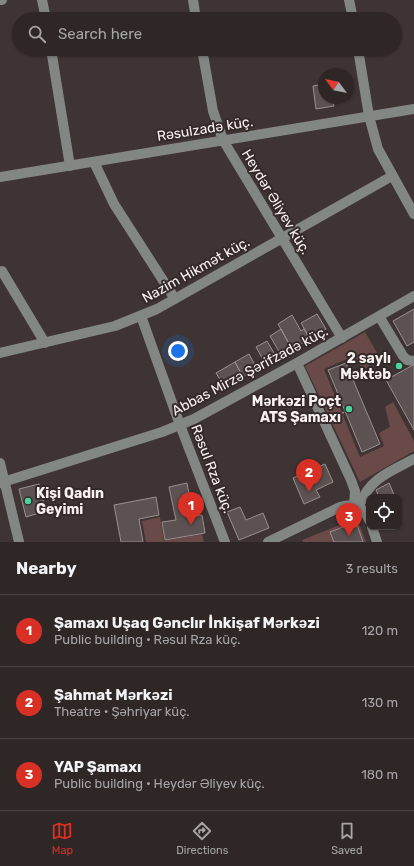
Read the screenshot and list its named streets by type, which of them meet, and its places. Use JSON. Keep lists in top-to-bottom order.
{
  "streets": {
    "street": [
      "Rəsulzadə küç.",
      "Heydər Əliyev küç.",
      "Nazim Hikmət küç.",
      "Abbas Mirzə Şərifzadə küç.",
      "Rəsul Rza küç."
    ]
  },
  "crossings": [
    ["Rəsulzadə küç.", "Heydər Əliyev küç."],
    ["Heydər Əliyev küç.", "Nazim Hikmət küç."],
    ["Heydər Əliyev küç.", "Abbas Mirzə Şərifzadə küç."],
    ["Nazim Hikmət küç.", "Rəsul Rza küç."],
    ["Abbas Mirzə Şərifzadə küç.", "Rəsul Rza küç."]
  ],
  "places": ["2 saylı Məktəb", "Mərkəzi Poçt ATS Şamaxı", "Kişi Qadın Geyimi"],
  "north": "top left",
  "page": {
    "search": "Search here",
    "pins": ["2", "1", "3"],
    "heading": ["Nearby", "3 results"],
    "list": [
      {
        "mark": "1",
        "name": "Şamaxı Uşaq Gənclır İnkişaf Mərkəzi",
        "note": "Public building · Rəsul Rza küç.",
        "value": "120 m"
      },
      {
        "mark": "2",
        "name": "Şahmat Mərkəzi",
        "note": "Theatre · Şəhriyar küç.",
        "value": "130 m"
      },
      {
        "mark": "3",
        "name": "YAP Şamaxı",
        "note": "Public building · Heydər Əliyev küç.",
        "value": "180 m"
      }
    ],
    "nav": ["Map", "Directions", "Saved"]
  }
}
